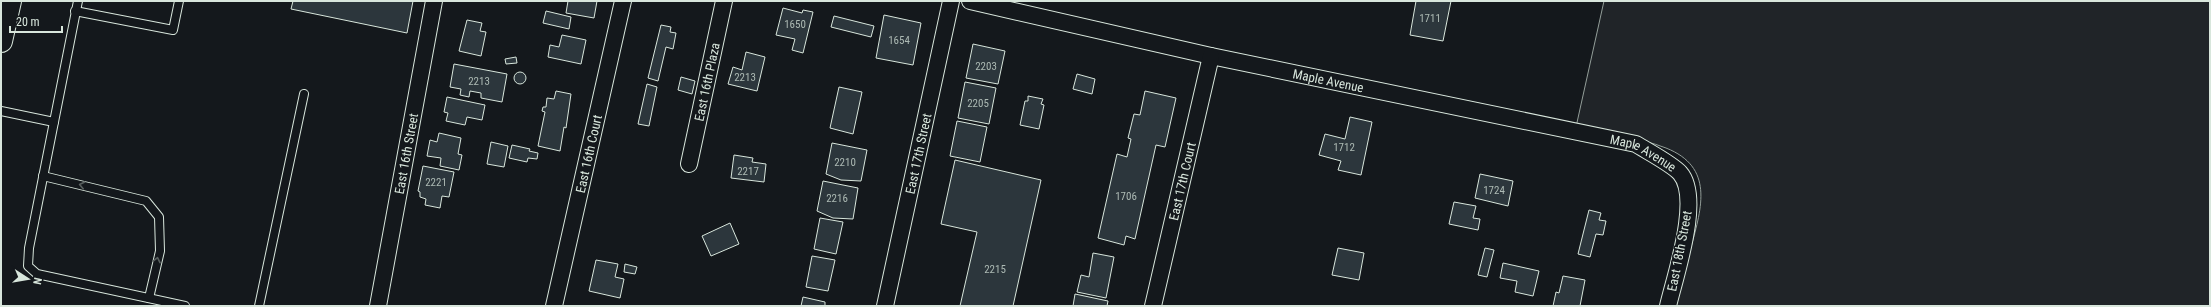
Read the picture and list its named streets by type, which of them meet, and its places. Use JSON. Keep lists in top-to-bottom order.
{
  "streets": {
    "street": [
      "Maple Avenue",
      "East 16th Plaza",
      "East 16th Street",
      "East 16th Court",
      "East 17th Street",
      "East 17th Court",
      "East 18th Street"
    ]
  },
  "crossings": [
    ["Maple Avenue", "East 17th Court"],
    ["Maple Avenue", "East 18th Street"]
  ],
  "house_numbers": [
    "1711",
    "1650",
    "1654",
    "2203",
    "2213",
    "2213",
    "2205",
    "1712",
    "2210",
    "2217",
    "2221",
    "1724",
    "1706",
    "2216",
    "2215"
  ],
  "scale_bar": "20 m",
  "north": "right"
}
